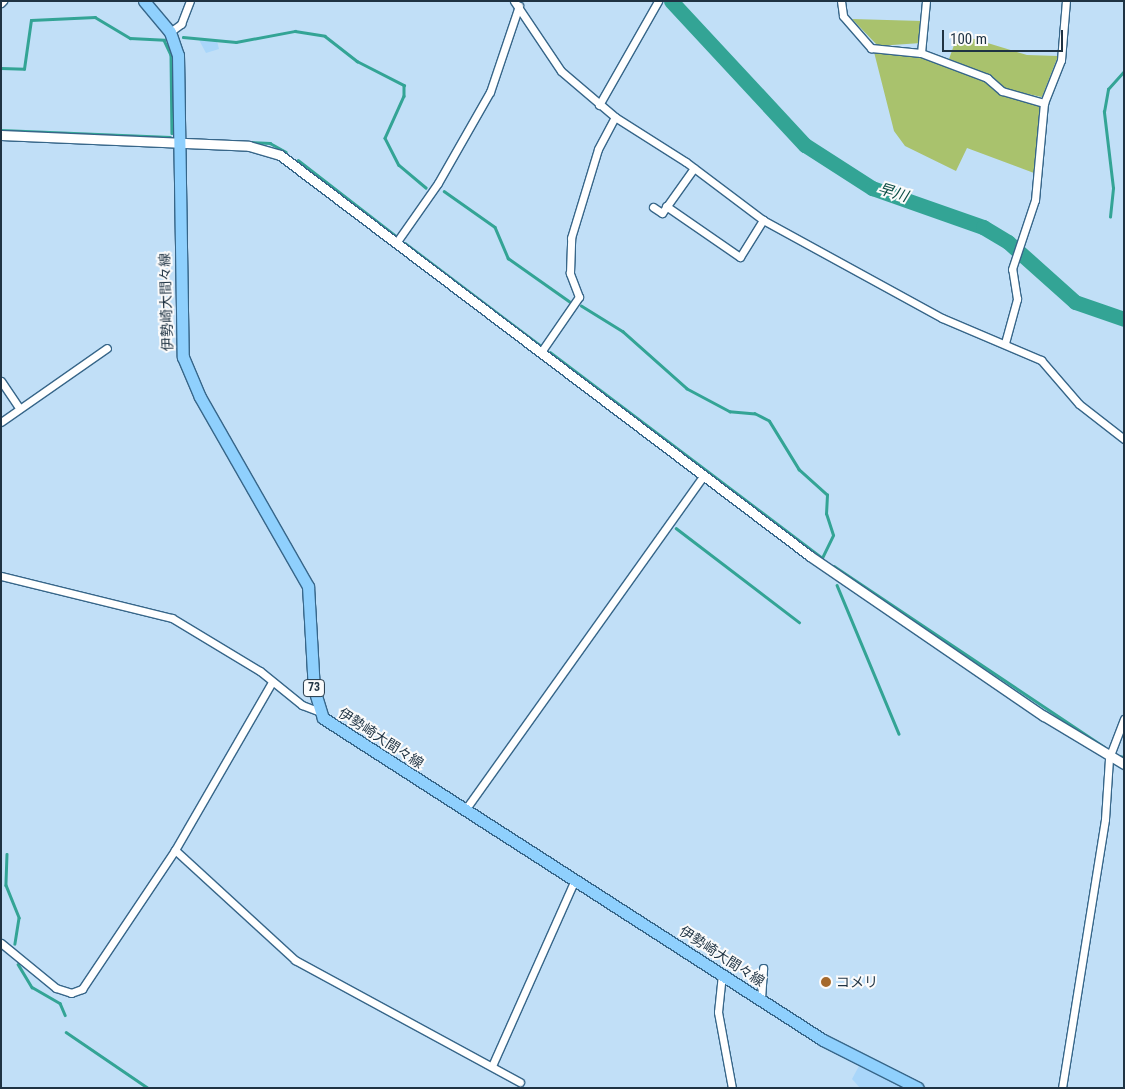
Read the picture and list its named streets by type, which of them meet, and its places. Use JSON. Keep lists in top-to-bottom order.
{
  "streets": {
    "main road": ["伊勢崎大間々線", "73"]
  },
  "water": ["早川"],
  "places": ["コメリ"],
  "scale_bar": "100 m"
}
